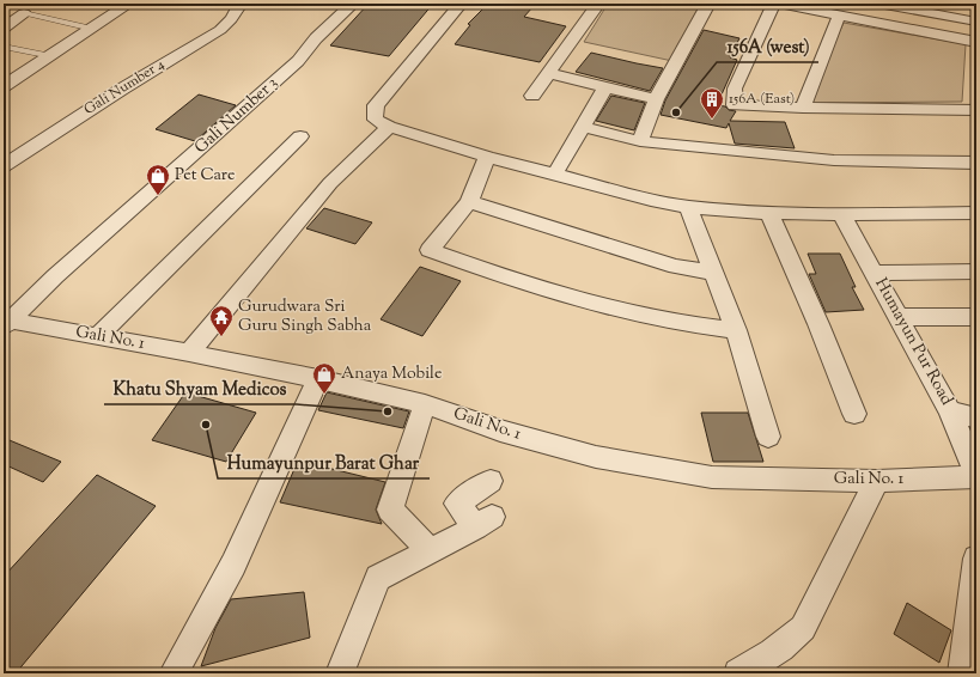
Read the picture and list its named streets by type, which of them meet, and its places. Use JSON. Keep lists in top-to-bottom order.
{
  "streets": {
    "street": [
      "Gali Number 4",
      "Gali Number 3",
      "Gali No. 1",
      "Humayun Pur Road"
    ]
  },
  "crossings": [
    ["Gali Number 3", "Gali No. 1"],
    ["Gali No. 1", "Humayun Pur Road"]
  ],
  "places": {
    "other": ["156A (west)", "Khatu Shyam Medicos", "Humayunpur Barat Ghar"],
    "building": ["156A (East)"],
    "shop": ["Pet Care", "Anaya Mobile"],
    "temple": ["Gurudwara Sri Guru Singh Sabha"]
  }
}
